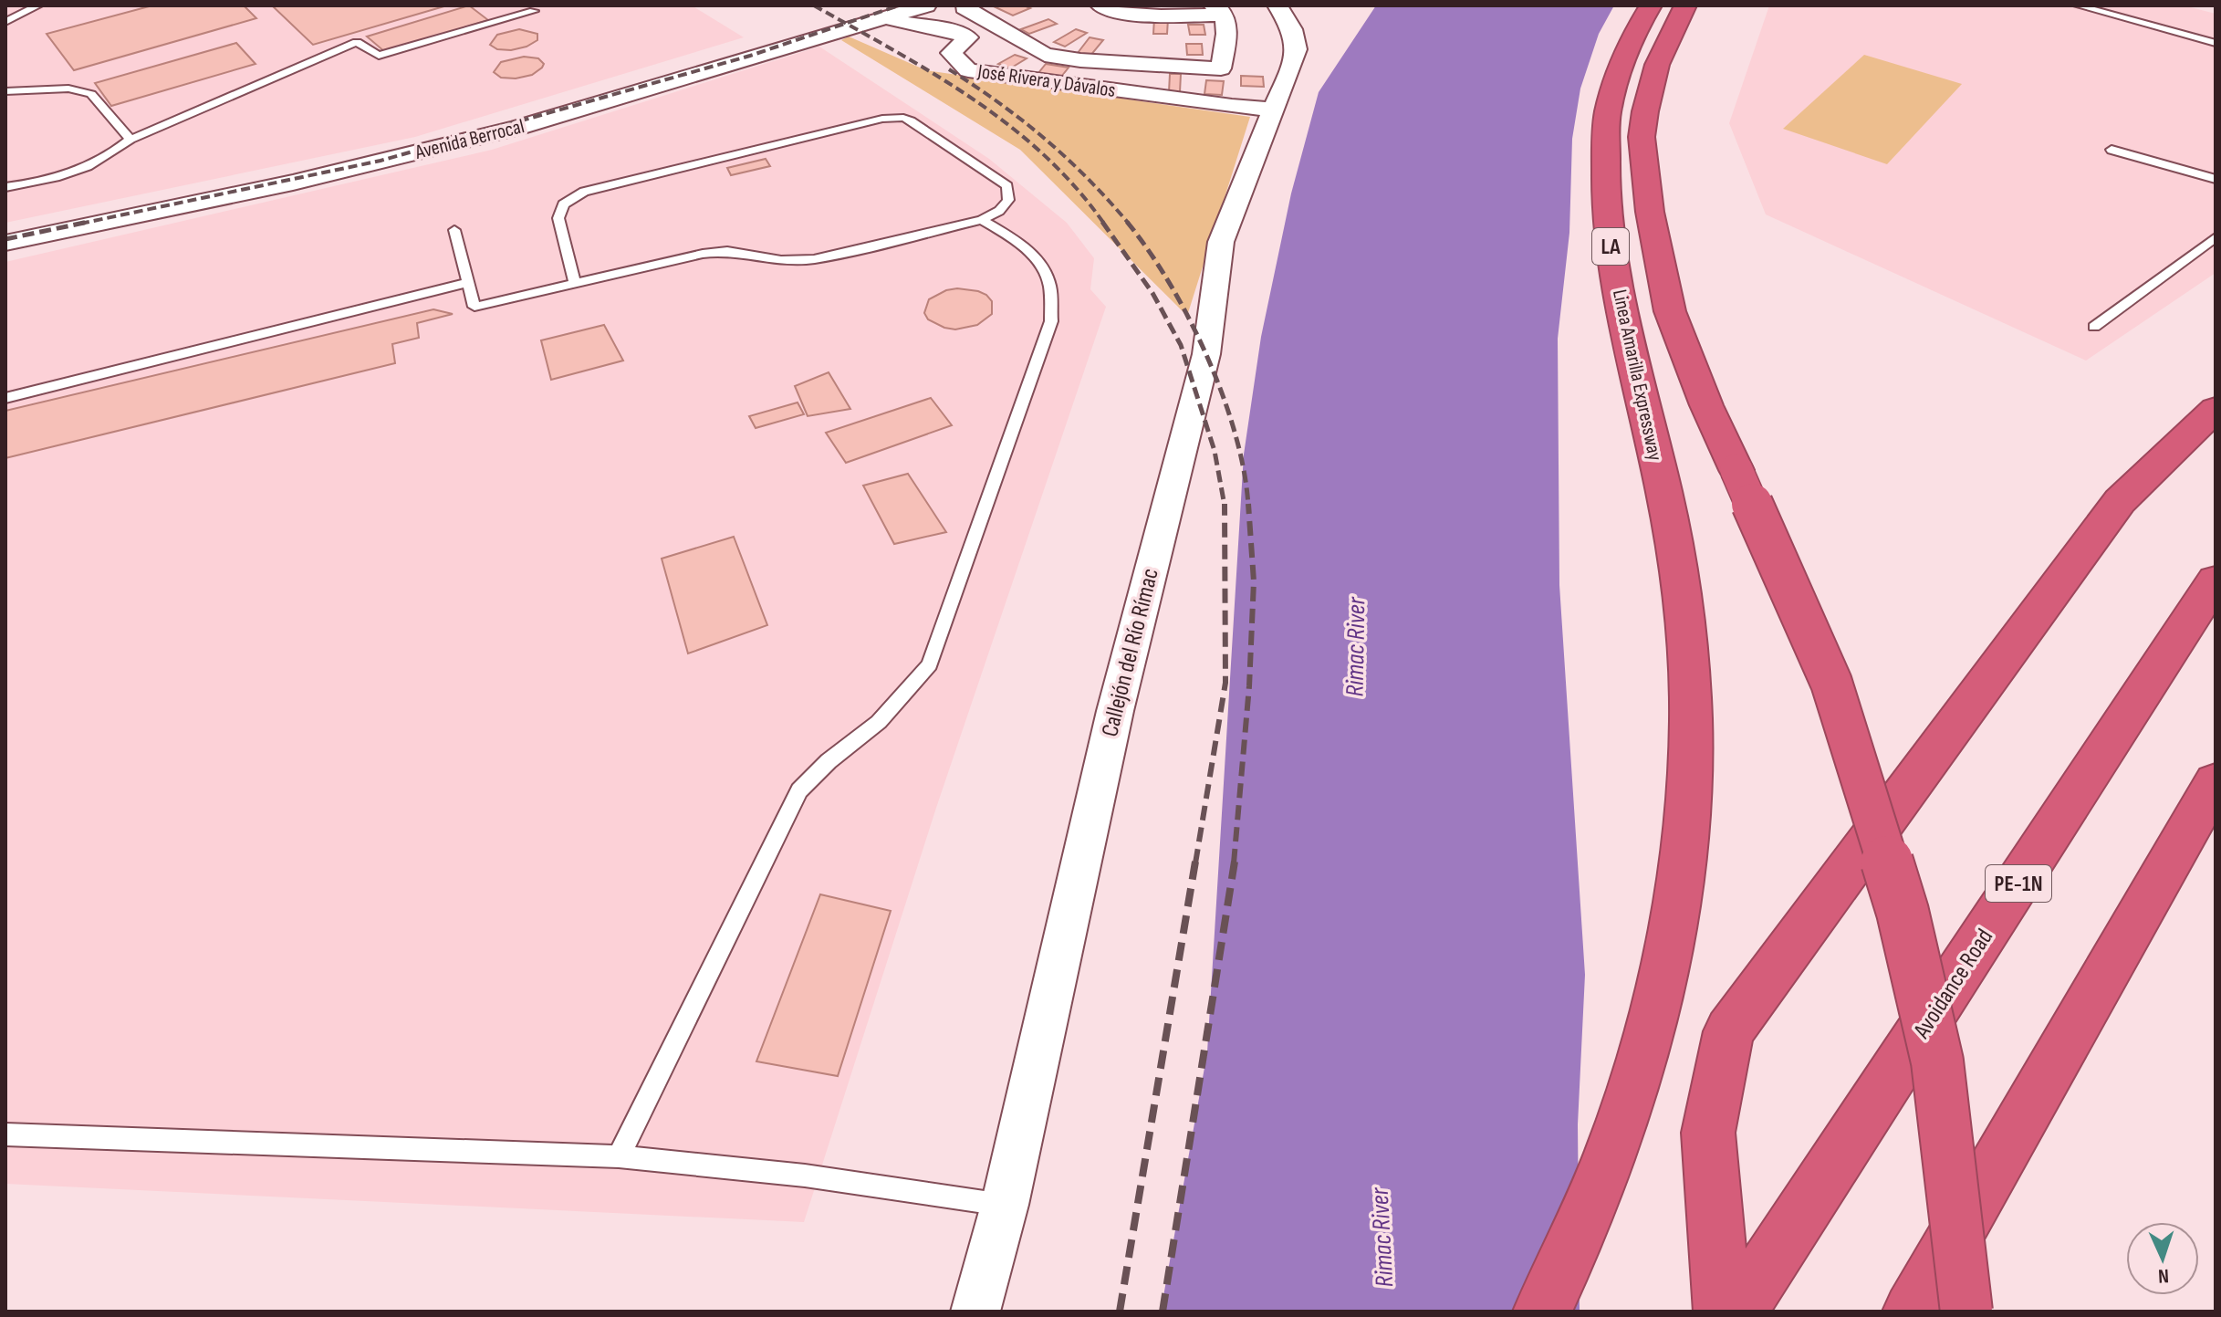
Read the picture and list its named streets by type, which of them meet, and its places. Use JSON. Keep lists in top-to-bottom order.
{
  "streets": {
    "highway": [
      "LA",
      "Linea Amarilla Expressway",
      "PE-1N",
      "Avoidance Road"
    ],
    "street": ["José Rivera y Dávalos", "Avenida Berrocal", "Callejón del Río Rímac"]
  },
  "crossings": [
    ["José Rivera y Dávalos", "Avenida Berrocal"],
    ["José Rivera y Dávalos", "Callejón del Río Rímac"]
  ],
  "water": ["Rimac River"],
  "north": "bottom"
}
